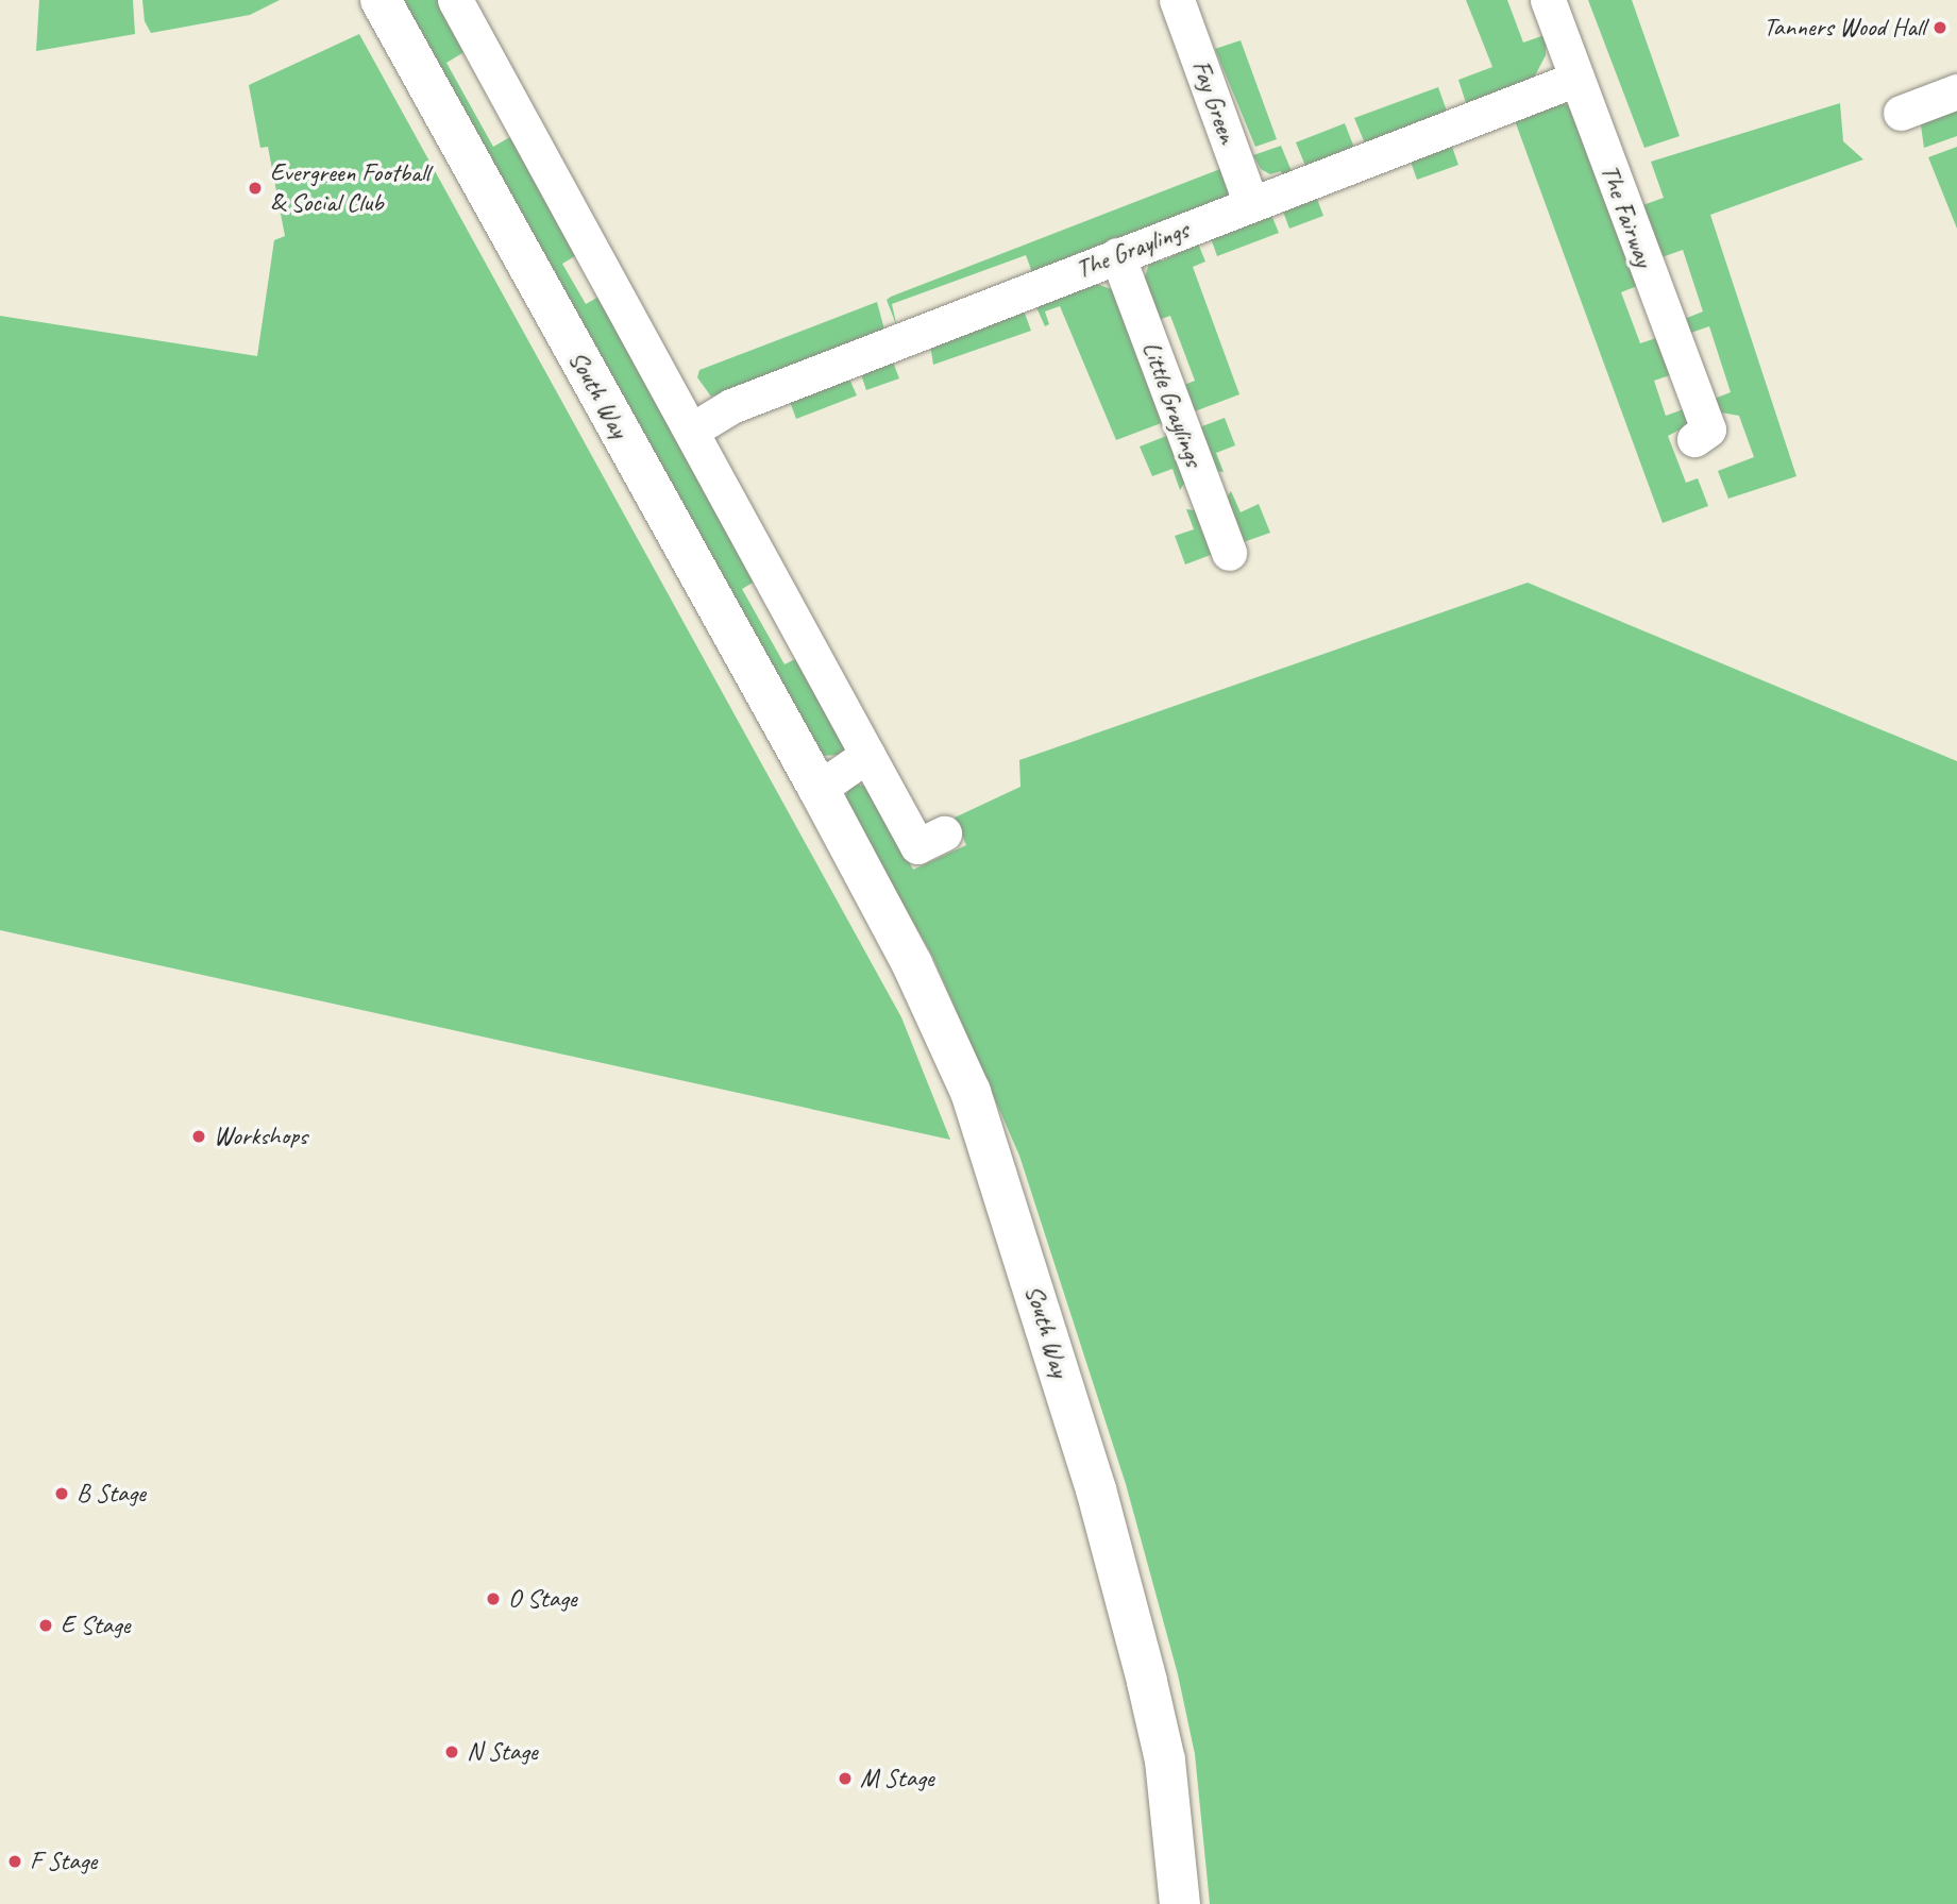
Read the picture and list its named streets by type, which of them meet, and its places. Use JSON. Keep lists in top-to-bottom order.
{
  "streets": {
    "street": [
      "Fay Green",
      "The Fairway",
      "The Graylings",
      "South Way",
      "Little Graylings"
    ]
  },
  "crossings": [
    ["Fay Green", "The Graylings"],
    ["The Fairway", "The Graylings"],
    ["The Graylings", "Little Graylings"]
  ],
  "places": [
    "Tanners Wood Hall",
    "Evergreen Football & Social Club",
    "Workshops",
    "B Stage",
    "O Stage",
    "E Stage",
    "N Stage",
    "M Stage",
    "F Stage"
  ]
}
